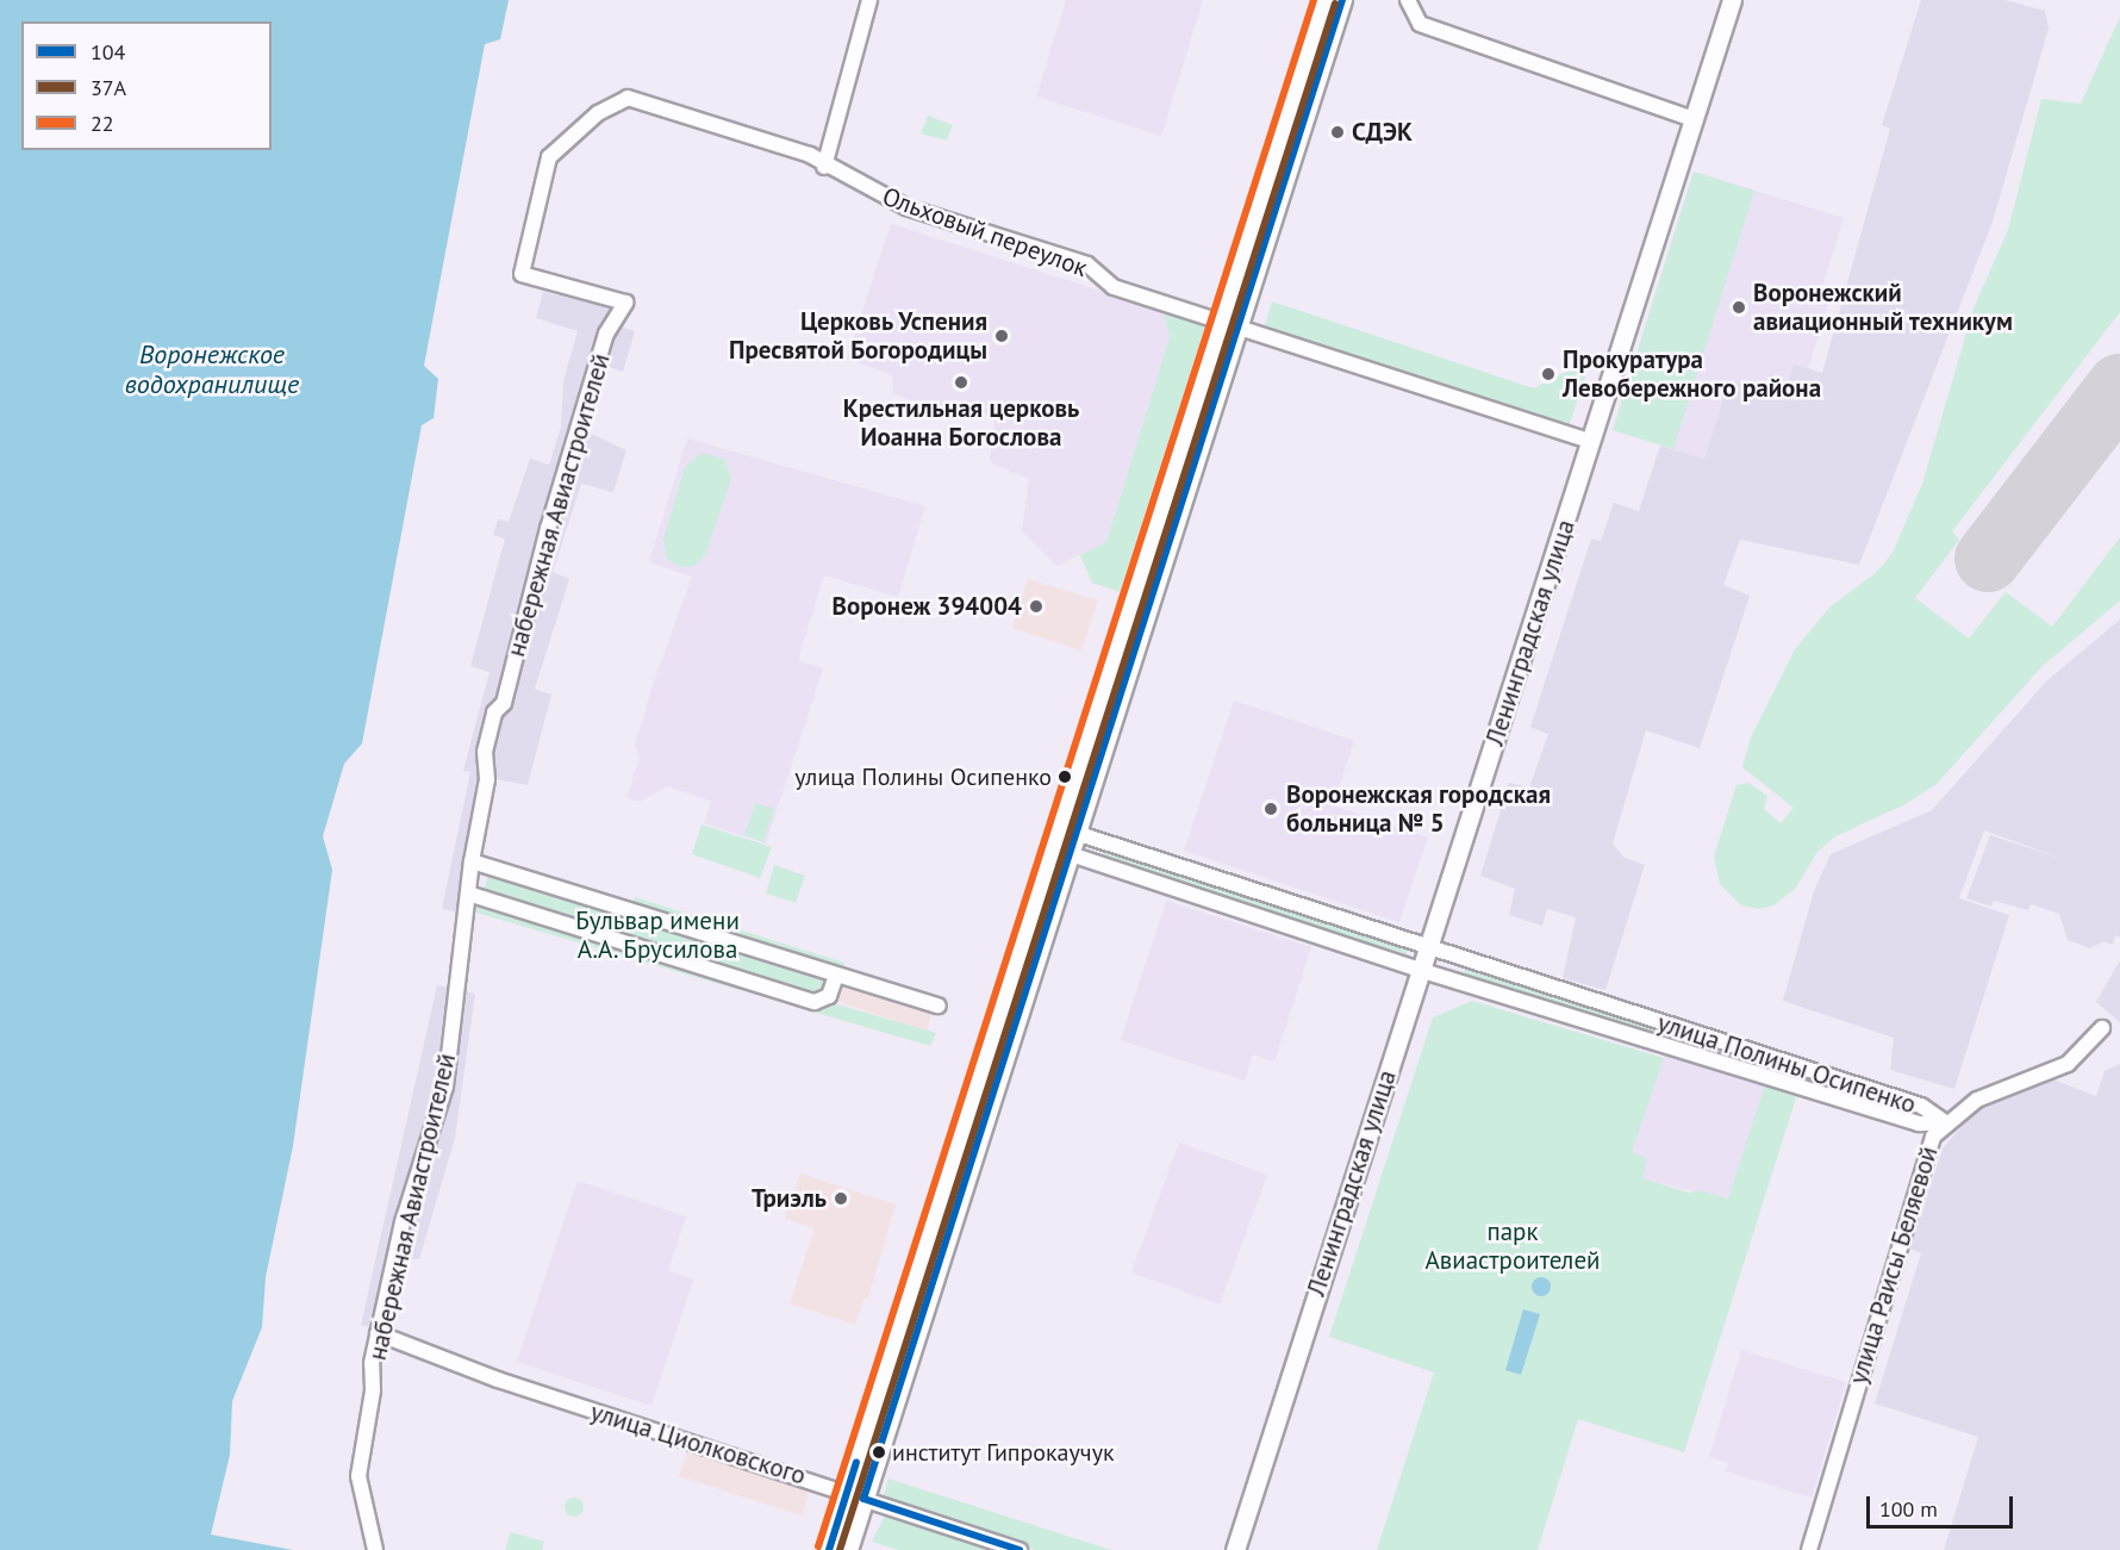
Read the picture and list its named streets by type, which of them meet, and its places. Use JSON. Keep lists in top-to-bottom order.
{
  "streets": {
    "main road": ["Ленинградская улица"],
    "street": [
      "Ольховый переулок",
      "набережная Авиастроителей",
      "улица Полины Осипенко",
      "улица Раисы Беляевой",
      "улица Циолковского"
    ]
  },
  "crossings": [
    ["Ольховый переулок", "набережная Авиастроителей"],
    ["Ольховый переулок", "Ленинградская улица"],
    ["набережная Авиастроителей", "улица Циолковского"],
    ["Ленинградская улица", "улица Полины Осипенко"],
    ["улица Полины Осипенко", "улица Раисы Беляевой"]
  ],
  "water": ["Воронежское водохранилище"],
  "parks": ["Бульвар имени А.А. Брусилова", "парк Авиастроителей"],
  "places": [
    "СДЭК",
    "Воронежский авиационный техникум",
    "Церковь Успения Пресвятой Богородицы",
    "Прокуратура Левобережного района",
    "Крестильная церковь Иоанна Богослова",
    "Воронеж 394004",
    "улица Полины Осипенко",
    "Воронежская городская больница № 5",
    "Триэль",
    "институт Гипрокаучук"
  ],
  "lines": ["transit line 104", "transit line 22", "transit line 37А"],
  "legend": ["104", "37А", "22"],
  "scale_bar": "100 m"
}
